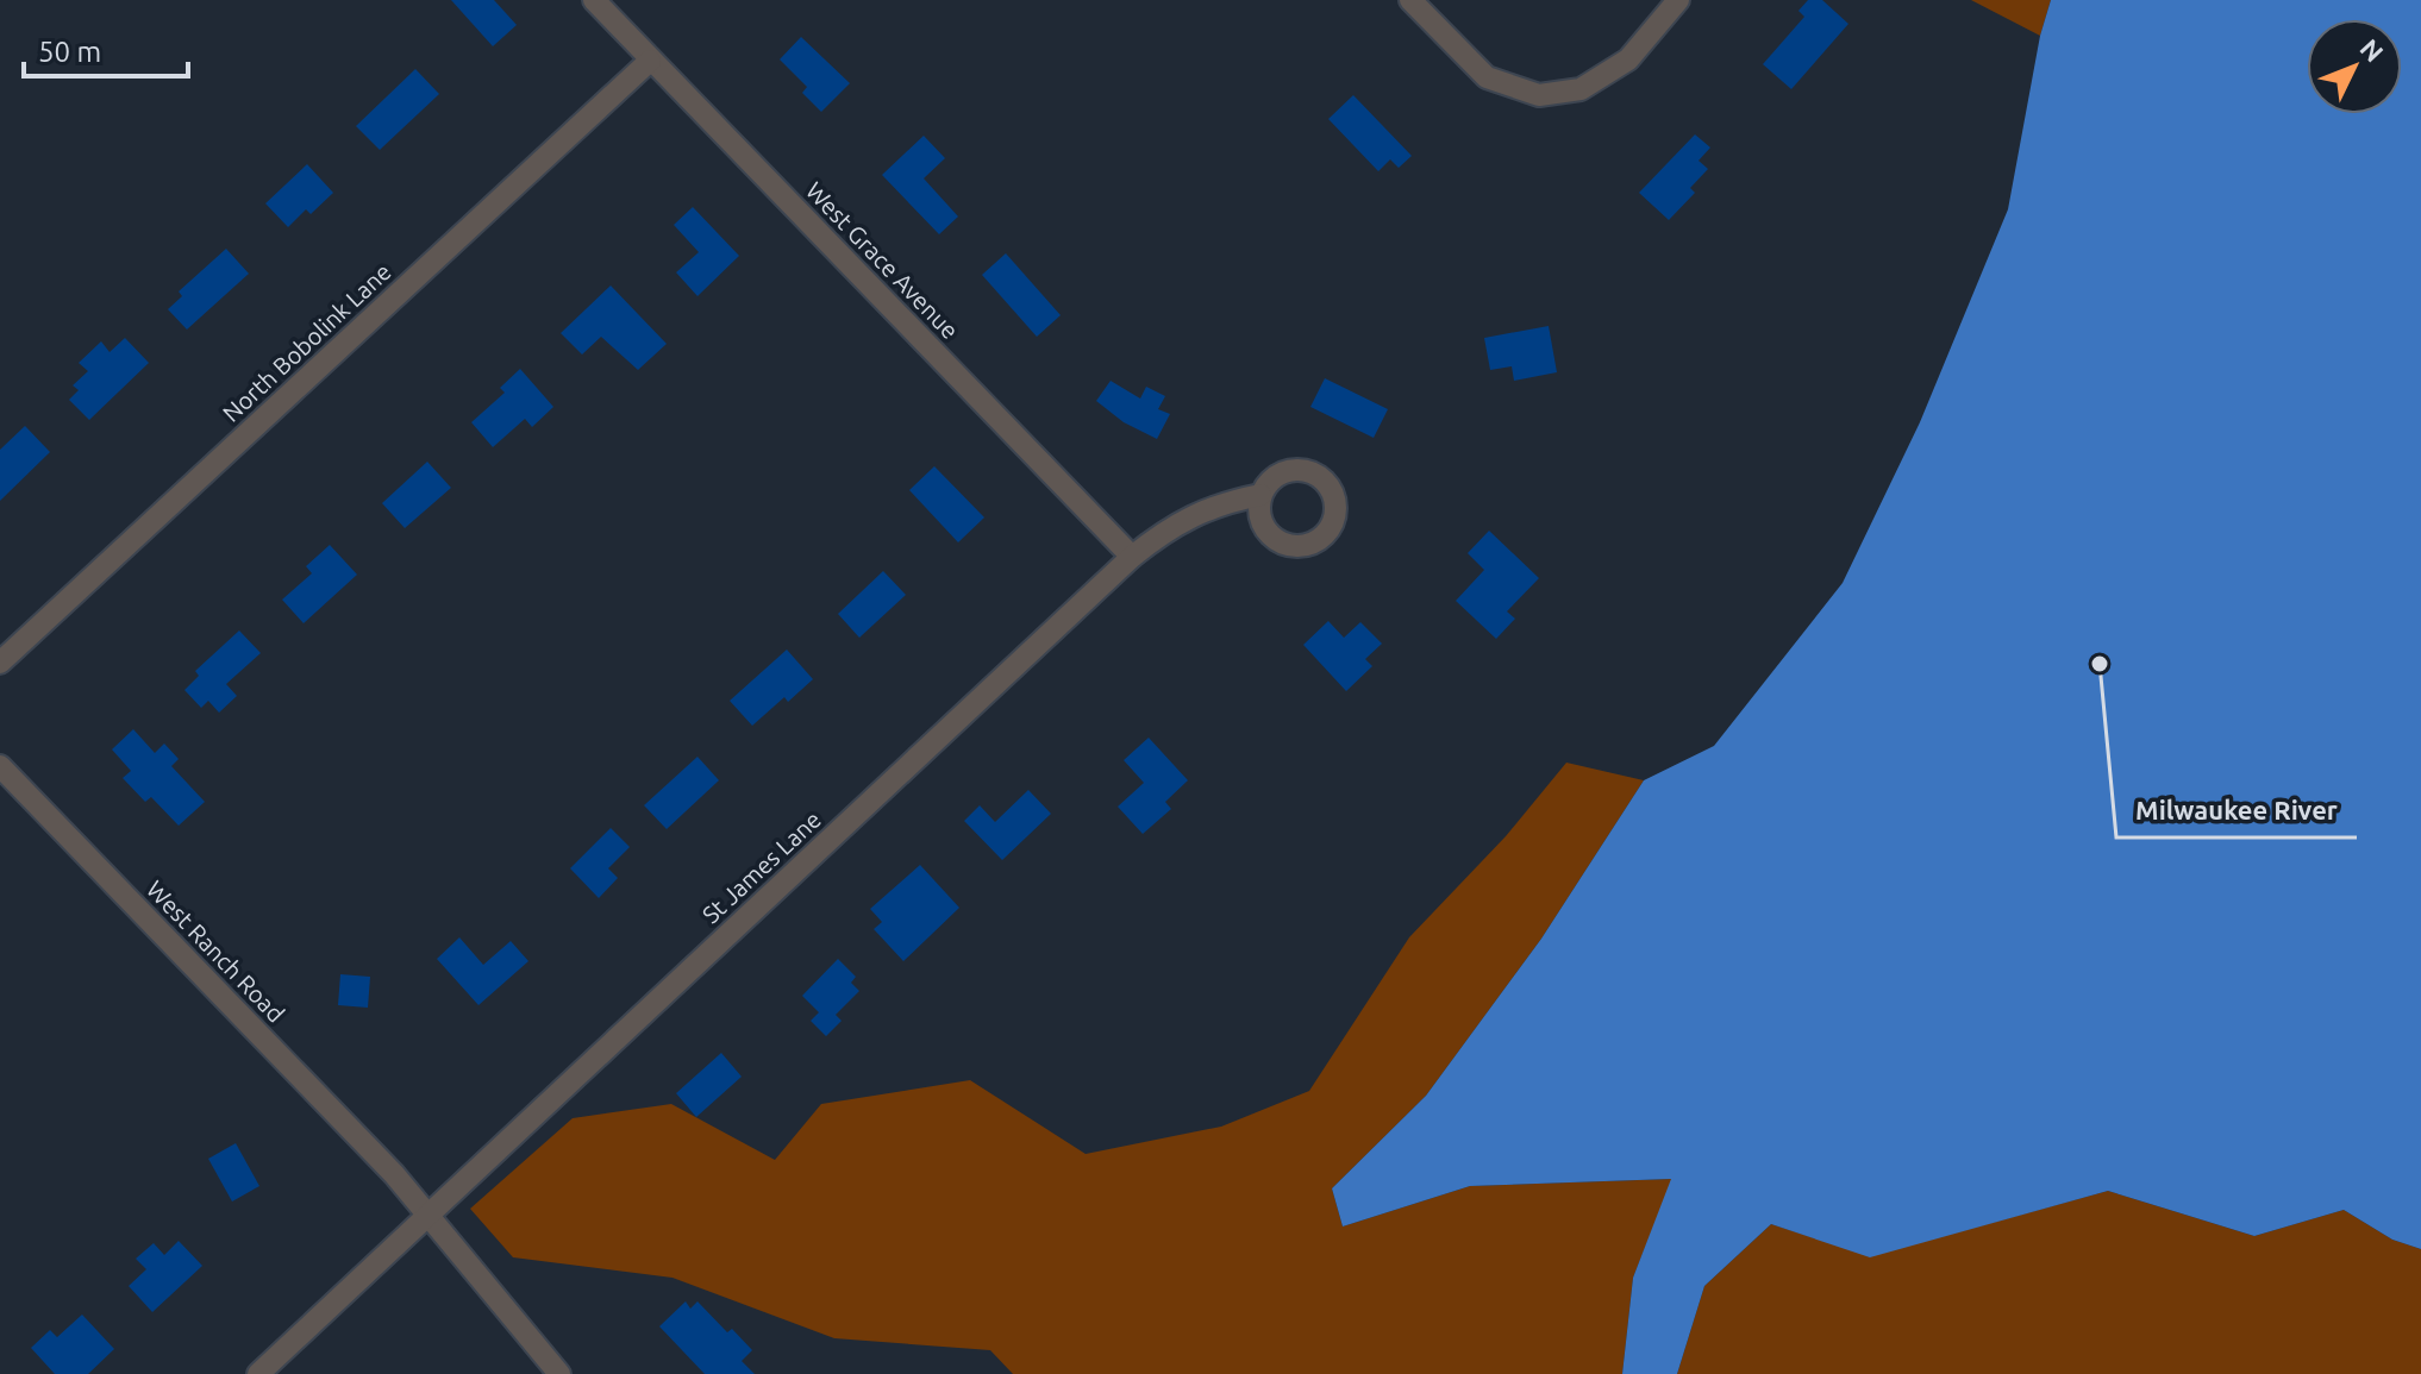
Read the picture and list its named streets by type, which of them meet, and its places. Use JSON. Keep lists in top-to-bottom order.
{
  "streets": {
    "street": [
      "West Grace Avenue",
      "North Bobolink Lane",
      "St James Lane",
      "West Ranch Road"
    ]
  },
  "crossings": [
    ["West Grace Avenue", "North Bobolink Lane"],
    ["West Grace Avenue", "St James Lane"],
    ["St James Lane", "West Ranch Road"]
  ],
  "places": ["Milwaukee River"],
  "scale_bar": "50 m",
  "north": "top right"
}
